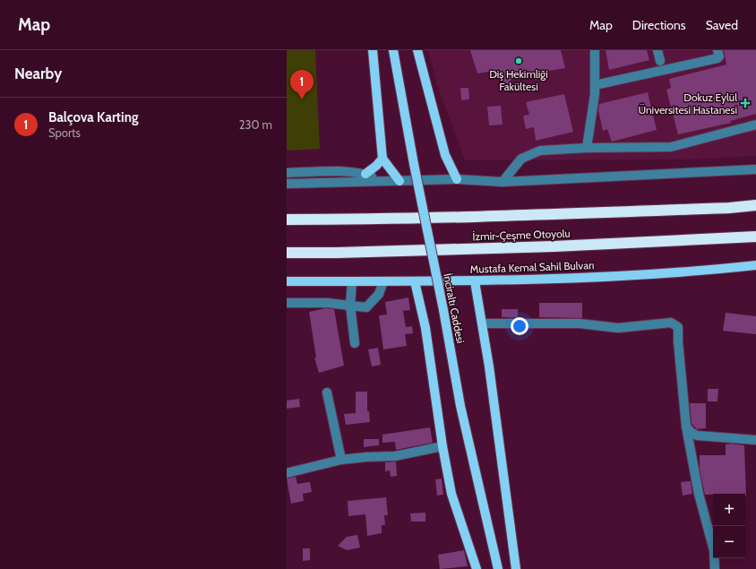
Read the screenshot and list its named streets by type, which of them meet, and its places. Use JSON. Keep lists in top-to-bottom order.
{
  "streets": {
    "highway": ["İzmir-Çeşme Otoyolu"],
    "main road": ["Mustafa Kemal Sahil Bulvarı", "İnciraltı Caddesi"]
  },
  "places": {
    "other": ["Diş Hekimliği Fakültesi"],
    "health": ["Dokuz Eylül Üniversitesi Hastanesi"]
  },
  "page": {
    "header": "Map",
    "nav": ["Map", "Directions", "Saved"],
    "heading": "Nearby",
    "pins": "1",
    "list": [
      {
        "mark": "1",
        "name": "Balçova Karting",
        "note": "Sports",
        "value": "230 m"
      }
    ],
    "map_buttons": ["+", "−"]
  }
}
